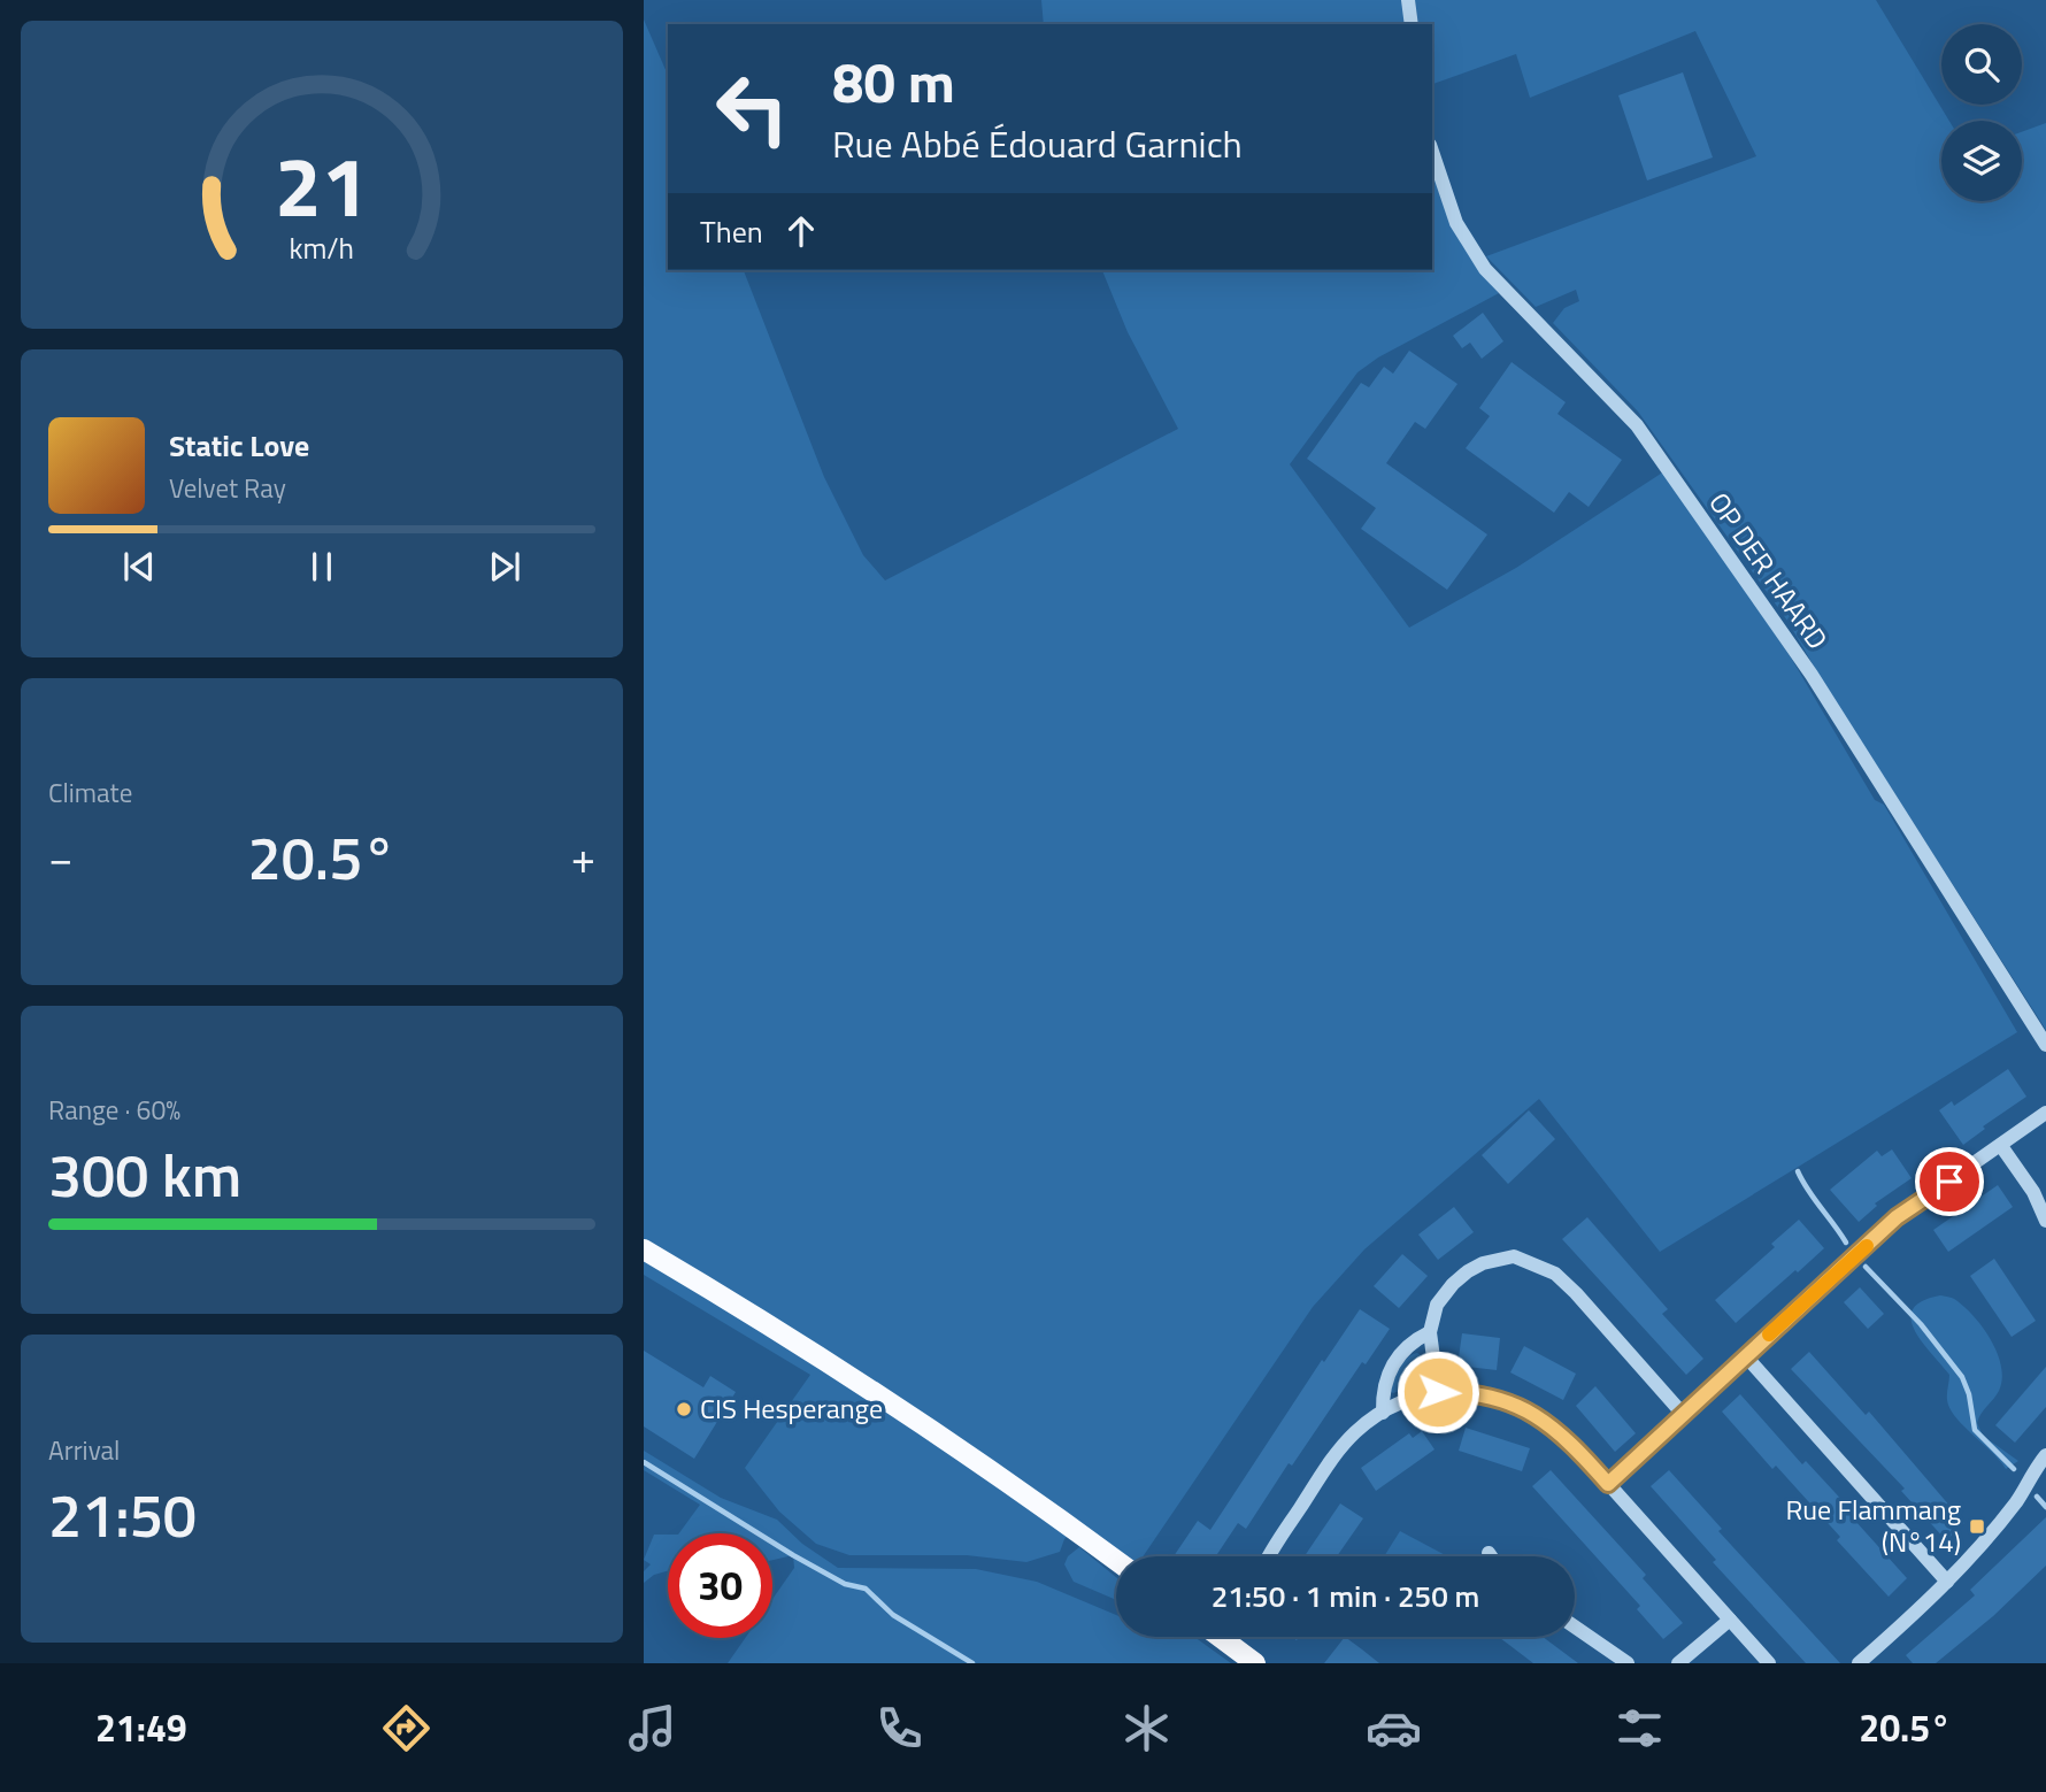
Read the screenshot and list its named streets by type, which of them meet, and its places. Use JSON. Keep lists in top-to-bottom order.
{
  "streets": {
    "street": ["OP DER HAARD"]
  },
  "places": {
    "other": ["CIS Hesperange"],
    "transit": ["Rue Flammang (N°14)"]
  },
  "page": {
    "turn": ["80 m", "Rue Abbé Édouard Garnich"],
    "then": "Then",
    "song": ["Static Love", "Velvet Ray"],
    "tile": [
      "Climate",
      ["Range · 60%", "300 km"],
      ["Arrival", "21:50"]
    ],
    "heat": ["−", "20.5°", "+"],
    "limit": "30",
    "trip": "21:50 · 1 min · 250 m",
    "tabs": ["21:49", "20.5°"],
    "gauge": ["21", "km/h"]
  }
}
